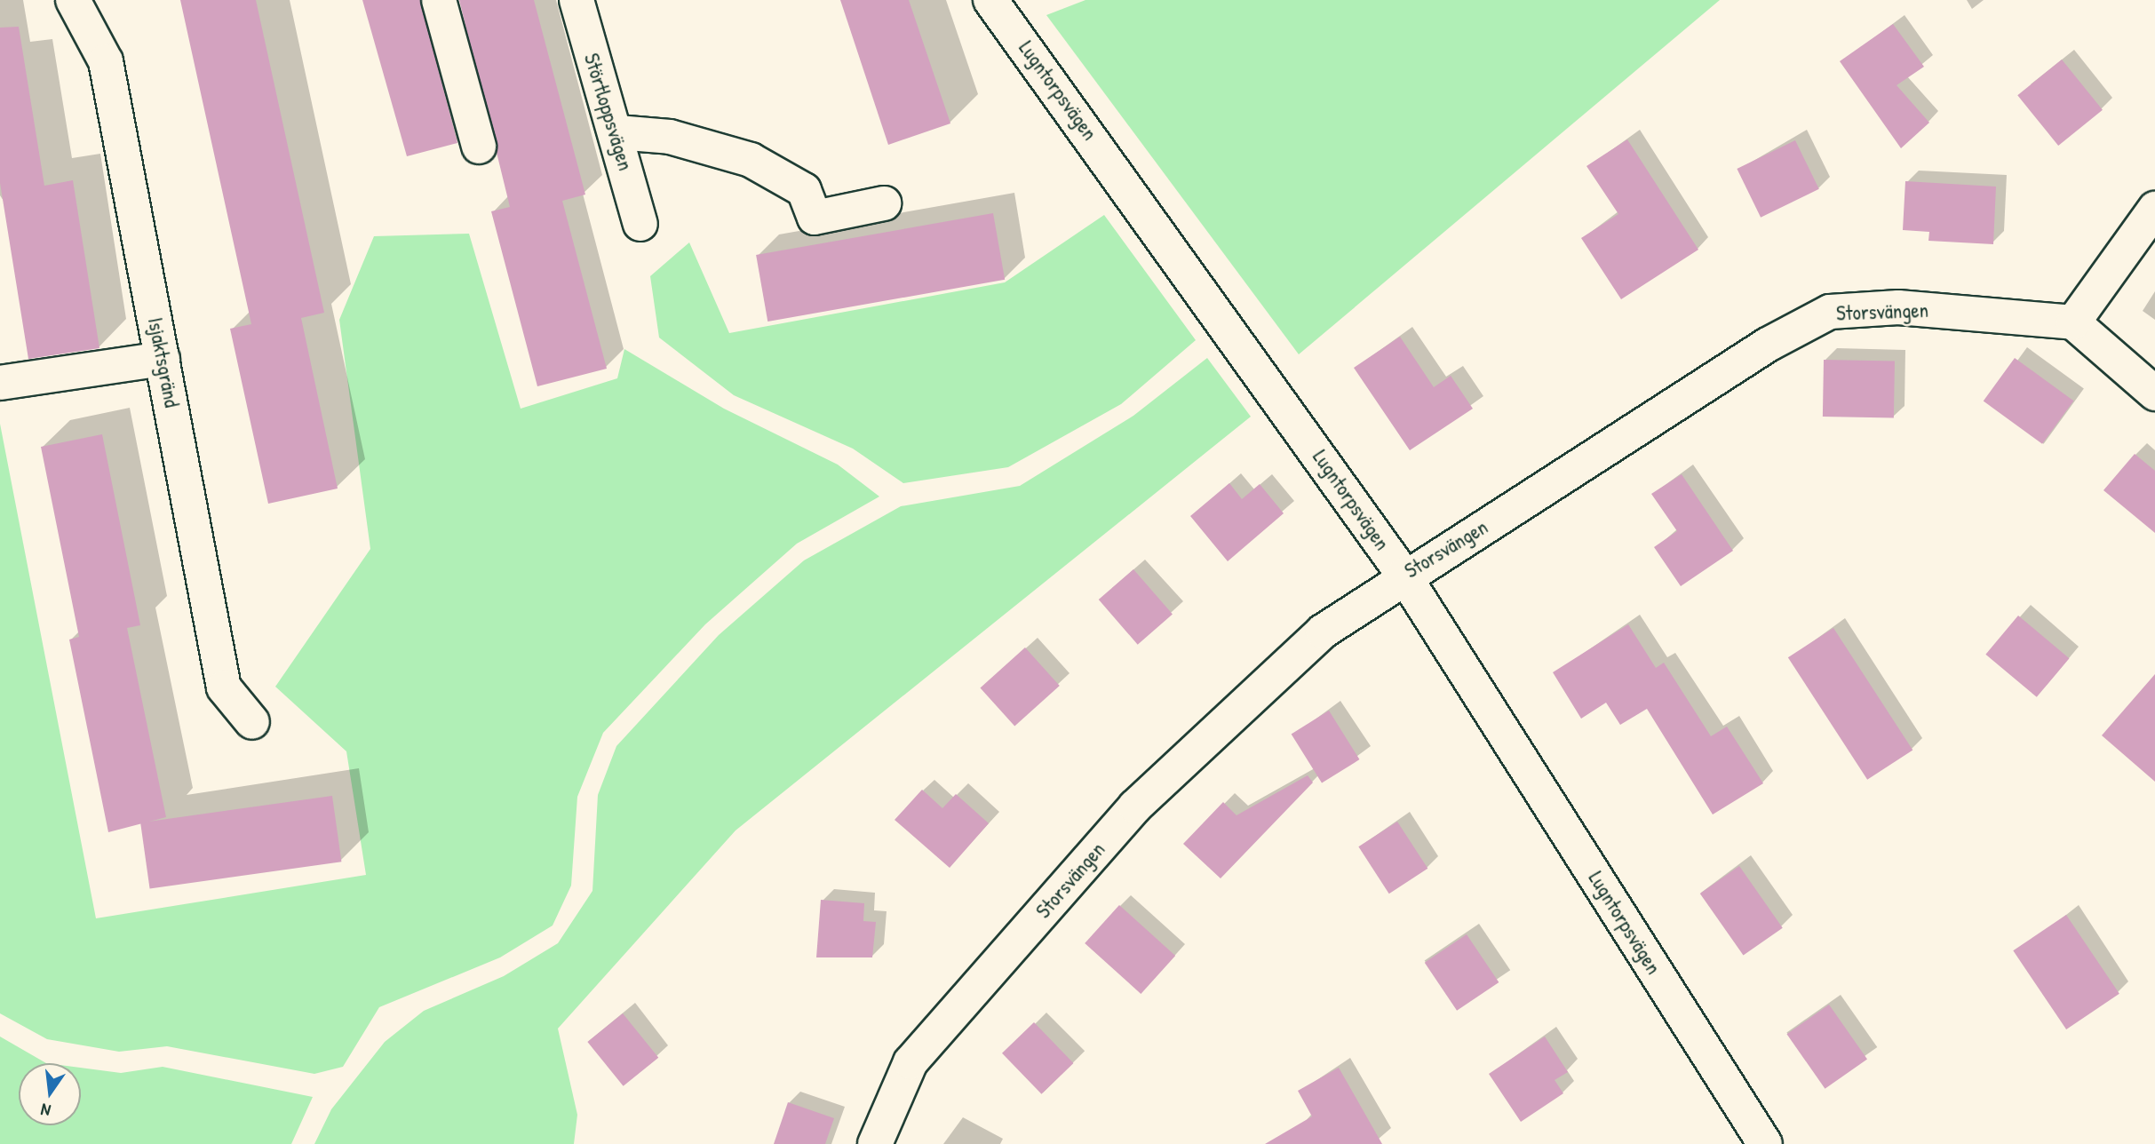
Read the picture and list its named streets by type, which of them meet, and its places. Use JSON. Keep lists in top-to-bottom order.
{
  "streets": {
    "street": [
      "Lugntorpsvägen",
      "Störtloppsvägen",
      "Storsvängen",
      "Isjaktsgränd"
    ]
  },
  "crossings": [
    ["Lugntorpsvägen", "Storsvängen"]
  ],
  "north": "bottom"
}
